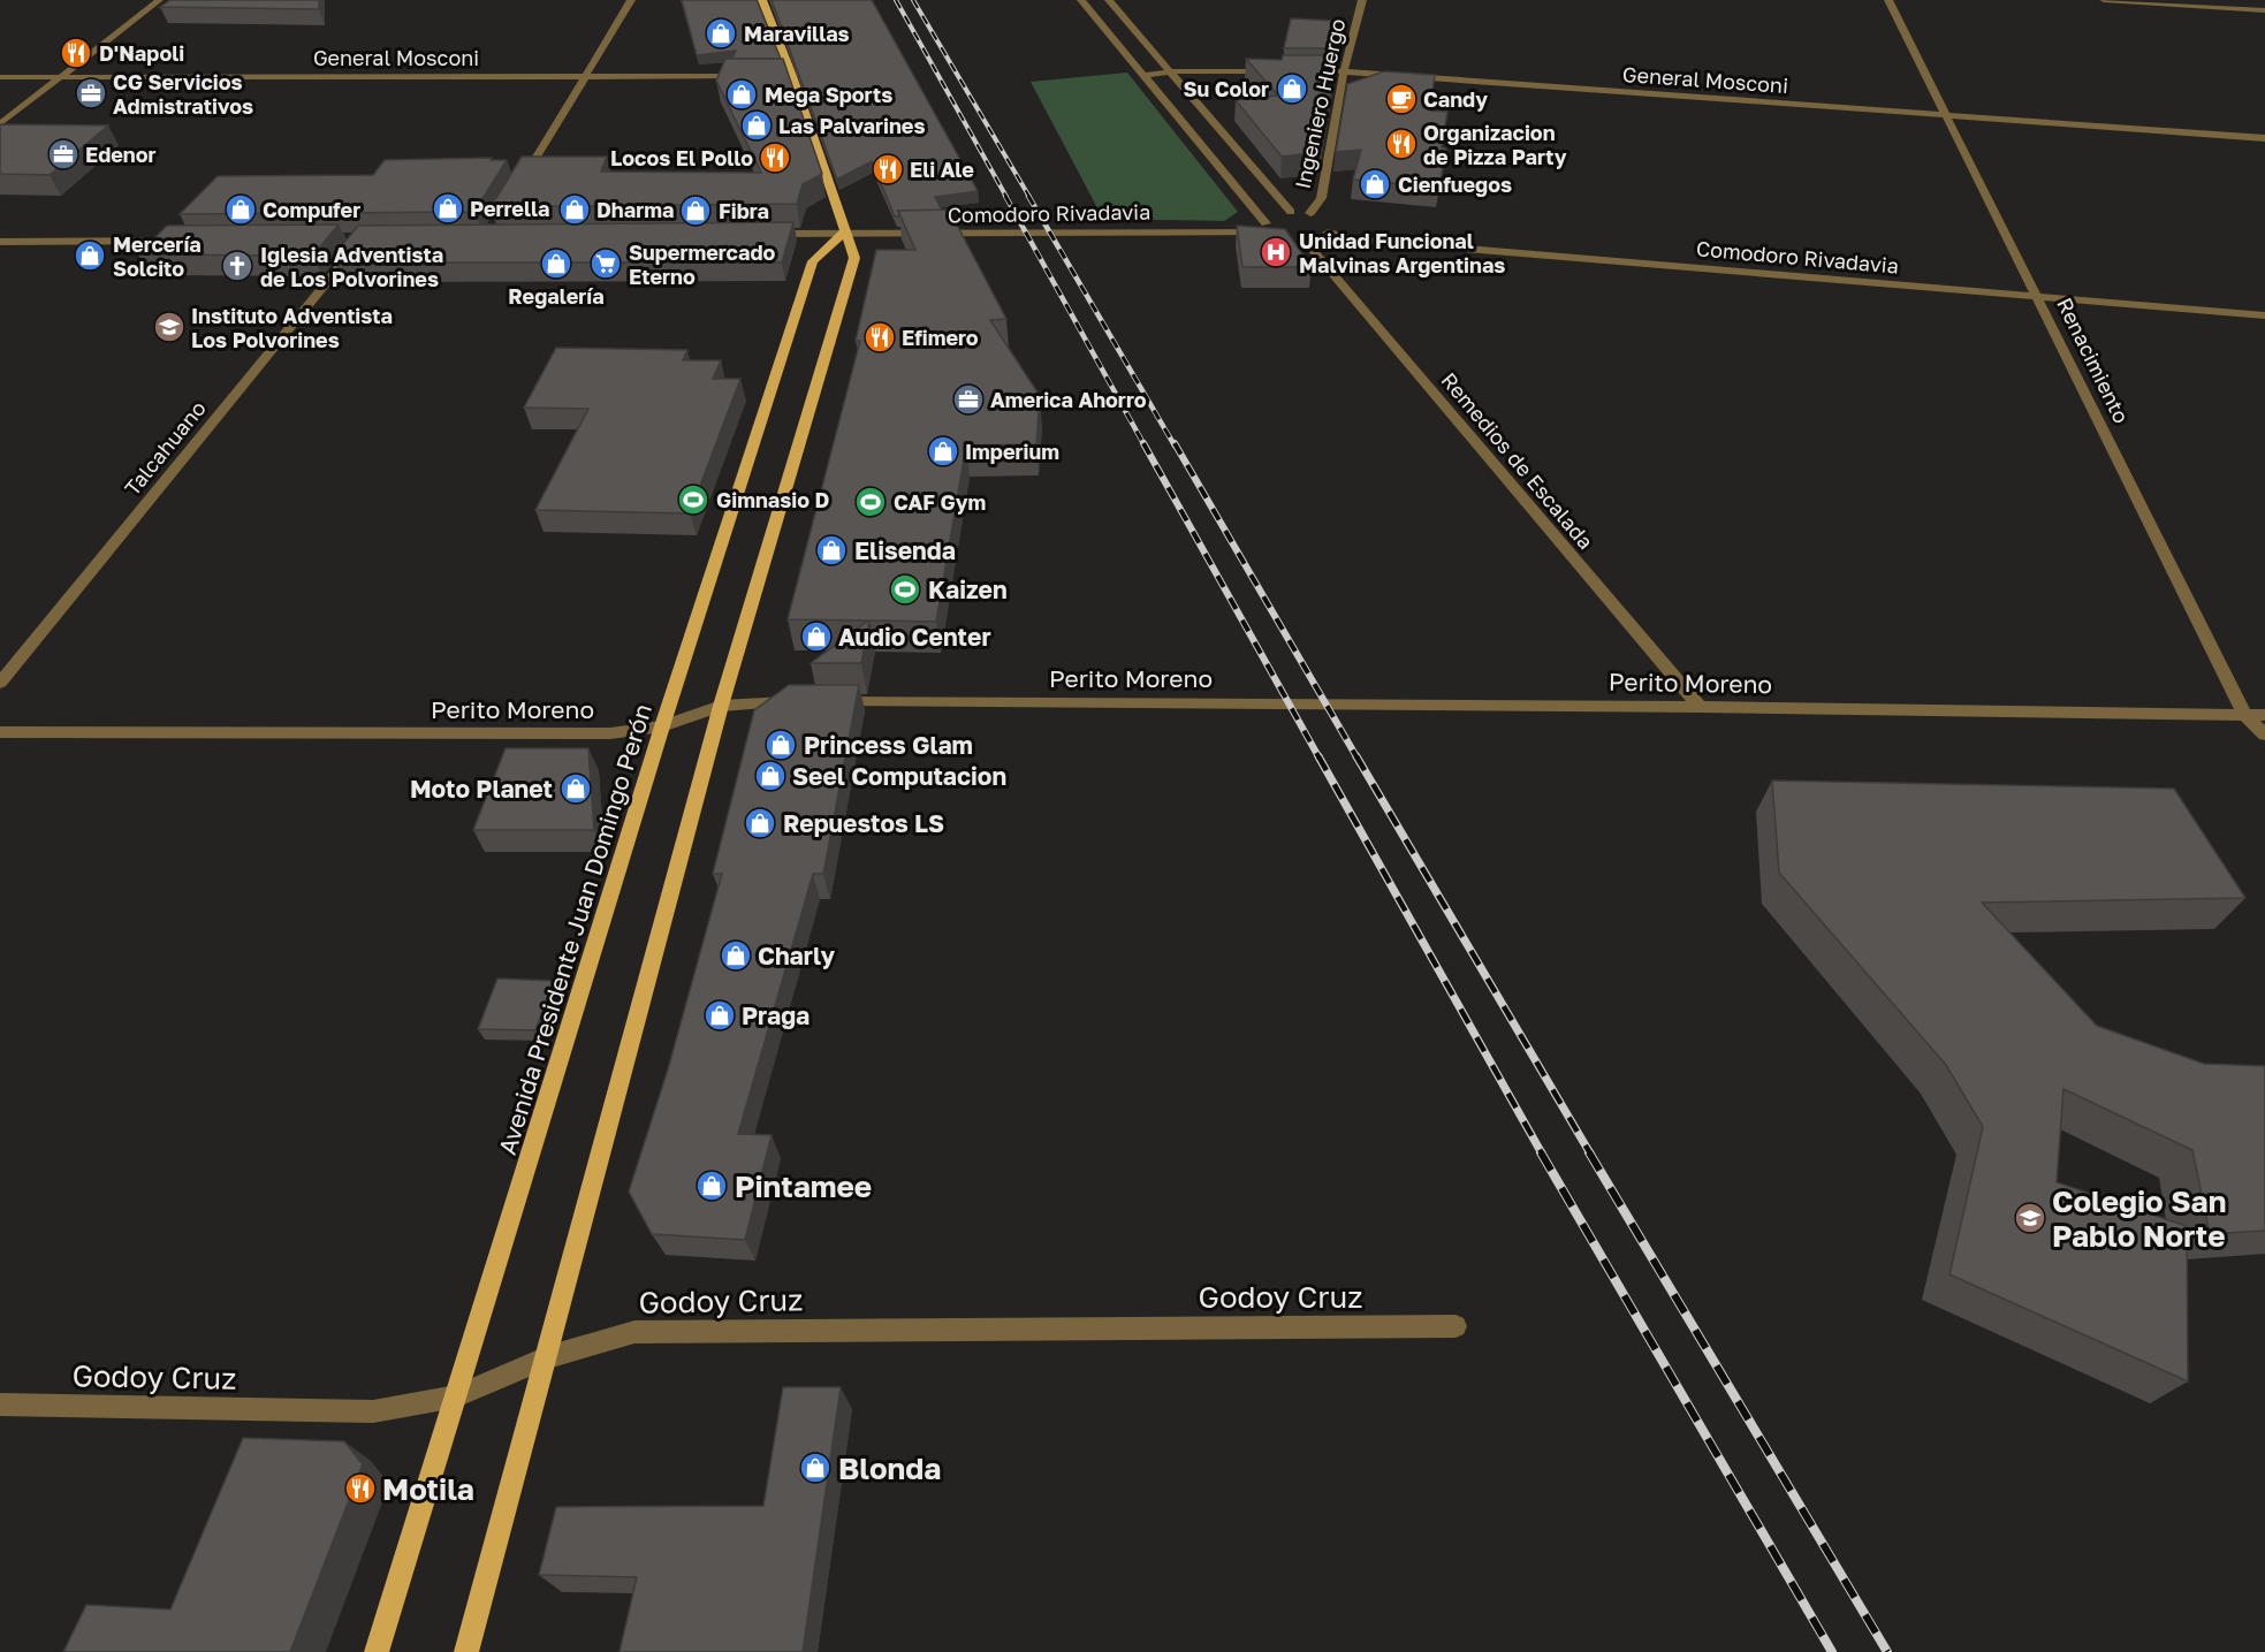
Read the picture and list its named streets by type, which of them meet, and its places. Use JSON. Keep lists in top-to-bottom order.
{
  "streets": {
    "main road": ["Avenida Presidente Juan Domingo Perón"],
    "street": [
      "General Mosconi",
      "Ingeniero Huergo",
      "Comodoro Rivadavia",
      "Renacimiento",
      "Talcahuano",
      "Remedios de Escalada",
      "Perito Moreno",
      "Godoy Cruz"
    ]
  },
  "crossings": [
    ["General Mosconi", "Ingeniero Huergo"],
    ["General Mosconi", "Renacimiento"],
    ["Comodoro Rivadavia", "Renacimiento"],
    ["Comodoro Rivadavia", "Remedios de Escalada"],
    ["Comodoro Rivadavia", "Avenida Presidente Juan Domingo Perón"],
    ["Renacimiento", "Perito Moreno"],
    ["Remedios de Escalada", "Perito Moreno"],
    ["Perito Moreno", "Avenida Presidente Juan Domingo Perón"],
    ["Avenida Presidente Juan Domingo Perón", "Godoy Cruz"]
  ],
  "places": {
    "shop": [
      "Maravillas",
      "Su Color",
      "Mega Sports",
      "Las Palvarines",
      "Cienfuegos",
      "Perrella",
      "Compufer",
      "Dharma",
      "Fibra",
      "Mercería Solcito",
      "Regalería",
      "Imperium",
      "Elisenda",
      "Audio Center",
      "Princess Glam",
      "Seel Computacion",
      "Moto Planet",
      "Repuestos LS",
      "Charly",
      "Praga",
      "Pintamee",
      "Blonda"
    ],
    "restaurant": [
      "D'Napoli",
      "Organizacion de Pizza Party",
      "Locos El Pollo",
      "Eli Ale",
      "Efimero",
      "Motila"
    ],
    "office": ["CG Servicios Admistrativos", "Edenor", "America Ahorro"],
    "cafe": ["Candy"],
    "hospital": ["Unidad Funcional Malvinas Argentinas"],
    "supermarket": ["Supermercado Eterno"],
    "church": ["Iglesia Adventista de Los Polvorines"],
    "school or university": ["Instituto Adventista Los Polvorines", "Colegio San Pablo Norte"],
    "sports": ["Gimnasio D", "CAF Gym", "Kaizen"]
  }
}
